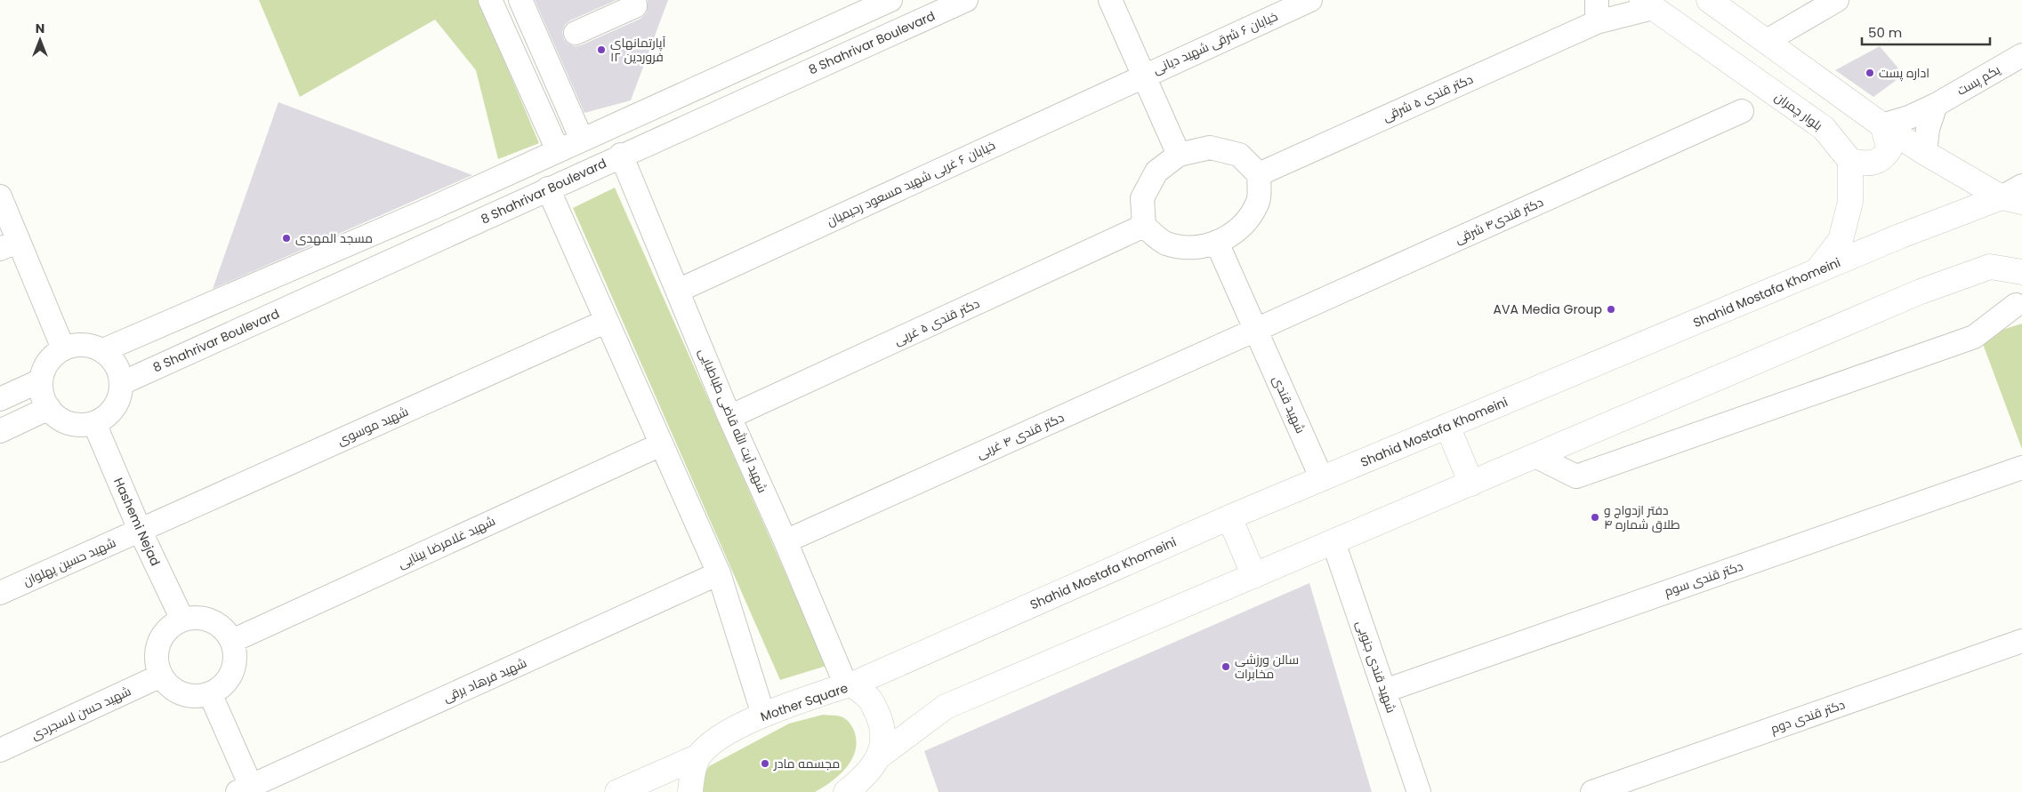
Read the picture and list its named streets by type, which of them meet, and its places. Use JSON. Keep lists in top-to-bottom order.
{
  "streets": {
    "main road": ["بلوار چمران", "Shahid Mostafa Khomeini", "Mother Square"],
    "street": [
      "8 Shahrivar Boulevard",
      "خیابان ۶ شرقی شهید دیانی",
      "یکم پست",
      "دکتر قندی ۵ شرقی",
      "خیابان ۶ غربی شهید مسعود رحیمیان",
      "دکتر قندی۴ شرقی",
      "دکتر قندی ۵ غربی",
      "شهید قندی",
      "شهید آیت الله قاضی طباطبایی",
      "شهید موسوی",
      "دکتر قندی ۴ غربی",
      "Hashemi Nejad",
      "شهید غلامرضا بینایی",
      "شهید حسین پهلوان",
      "دکتر قندی سوم",
      "شهید قندی جنوبی",
      "شهید فرهاد برقی",
      "شهید حسن لاسجردی",
      "دکتر قندی دوم"
    ]
  },
  "crossings": [
    ["8 Shahrivar Boulevard", "شهید آیت الله قاضی طباطبایی"],
    ["8 Shahrivar Boulevard", "Hashemi Nejad"],
    ["خیابان ۶ شرقی شهید دیانی", "خیابان ۶ غربی شهید مسعود رحیمیان"],
    ["دکتر قندی ۵ شرقی", "بلوار چمران"],
    ["دکتر قندی ۵ شرقی", "دکتر قندی ۵ غربی"],
    ["دکتر قندی ۵ شرقی", "شهید قندی"],
    ["خیابان ۶ غربی شهید مسعود رحیمیان", "شهید آیت الله قاضی طباطبایی"],
    ["دکتر قندی۴ شرقی", "شهید قندی"],
    ["دکتر قندی۴ شرقی", "دکتر قندی ۴ غربی"],
    ["Shahid Mostafa Khomeini", "شهید قندی"],
    ["Shahid Mostafa Khomeini", "شهید آیت الله قاضی طباطبایی"],
    ["Shahid Mostafa Khomeini", "Mother Square"],
    ["دکتر قندی ۵ غربی", "شهید قندی"],
    ["دکتر قندی ۵ غربی", "شهید آیت الله قاضی طباطبایی"],
    ["شهید قندی", "دکتر قندی ۴ غربی"],
    ["شهید آیت الله قاضی طباطبایی", "دکتر قندی ۴ غربی"],
    ["شهید آیت الله قاضی طباطبایی", "Mother Square"],
    ["شهید موسوی", "Hashemi Nejad"],
    ["شهید موسوی", "شهید حسین پهلوان"],
    ["Hashemi Nejad", "شهید غلامرضا بینایی"],
    ["Hashemi Nejad", "شهید حسین پهلوان"],
    ["Hashemi Nejad", "شهید حسن لاسجردی"],
    ["شهید غلامرضا بینایی", "شهید حسن لاسجردی"],
    ["دکتر قندی سوم", "شهید قندی جنوبی"]
  ],
  "places": [
    "آپارتمانهای ۱۲ فروردین",
    "اداره پست",
    "مسجد المهدی",
    "AVA Media Group",
    "دفتر ازدواج و طلاق شماره ۴",
    "سالن ورزشی مخابرات",
    "مجسمه مادر"
  ],
  "scale_bar": "50 m",
  "north": "top"
}
